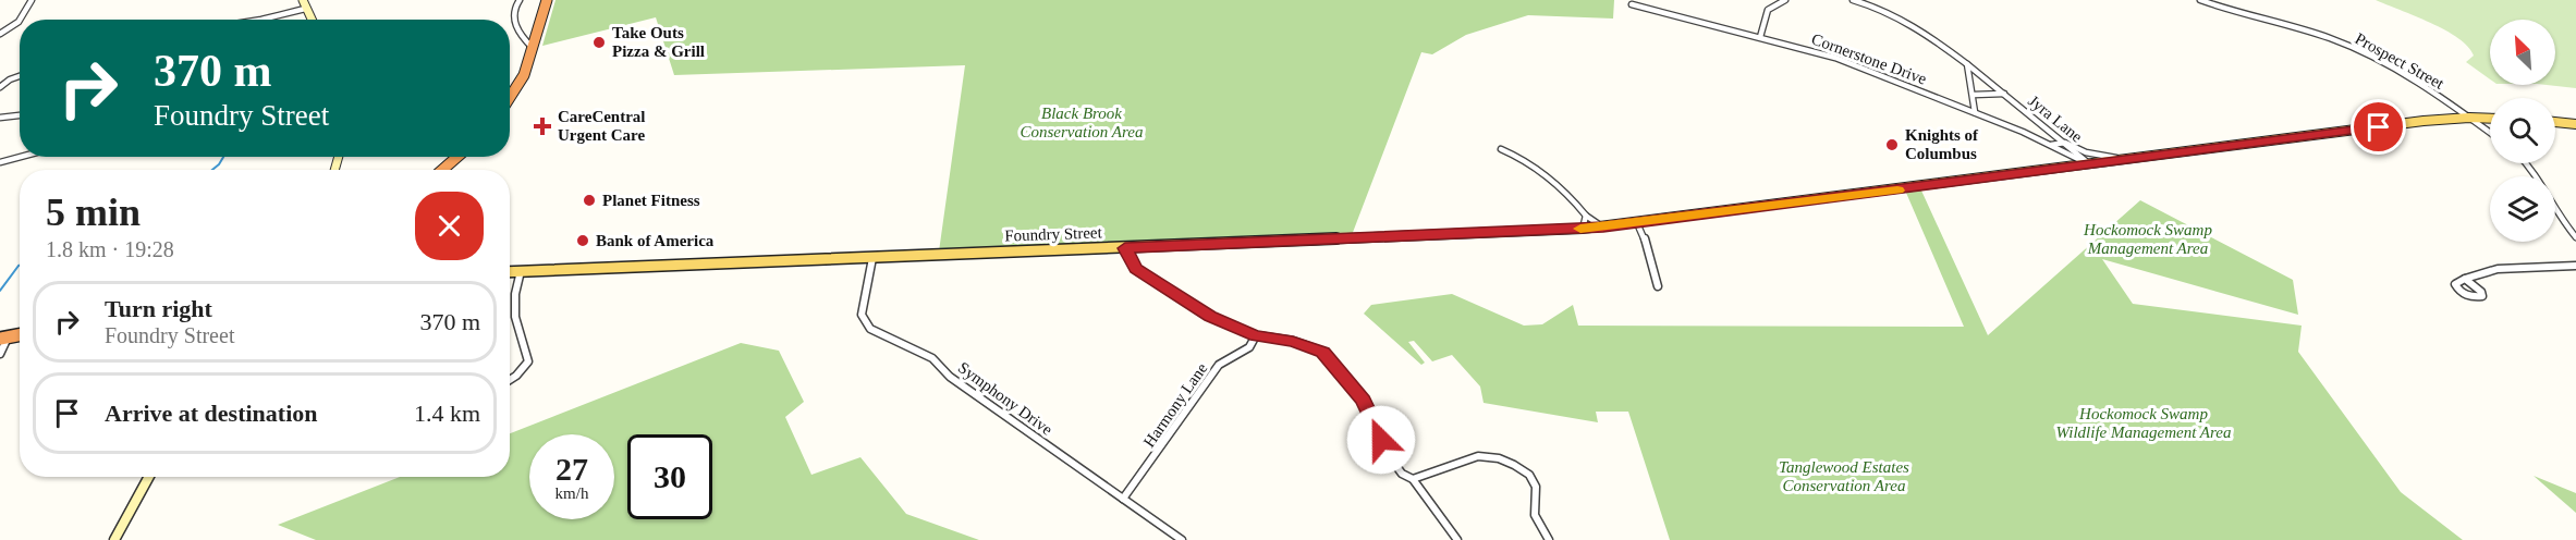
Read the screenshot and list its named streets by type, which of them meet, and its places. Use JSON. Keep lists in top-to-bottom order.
{
  "streets": {
    "main road": ["Foundry Street"],
    "street": [
      "Cornerstone Drive",
      "Prospect Street",
      "Jyra Lane",
      "Symphony Drive",
      "Harmony Lane"
    ]
  },
  "crossings": [
    ["Cornerstone Drive", "Jyra Lane"],
    ["Cornerstone Drive", "Foundry Street"],
    ["Prospect Street", "Foundry Street"],
    ["Jyra Lane", "Foundry Street"],
    ["Foundry Street", "Symphony Drive"],
    ["Symphony Drive", "Harmony Lane"]
  ],
  "parks": [
    "Black Brook Conservation Area",
    "Hockomock Swamp Management Area",
    "Hockomock Swamp Wildlife Management Area",
    "Tanglewood Estates Conservation Area"
  ],
  "places": {
    "other": [
      "Take Outs Pizza & Grill",
      "Knights of Columbus",
      "Planet Fitness",
      "Bank of America"
    ],
    "health": ["CareCentral Urgent Care"]
  },
  "north": "top left",
  "page": {
    "turn": ["370 m", "Foundry Street"],
    "heading": ["5 min", "1.8 km · 19:28"],
    "list": [
      {
        "name": "Turn right",
        "note": "Foundry Street",
        "value": "370 m"
      },
      {
        "name": "Arrive at destination",
        "value": "1.4 km"
      }
    ],
    "speed": "27 km/h",
    "limit": "30"
  }
}
